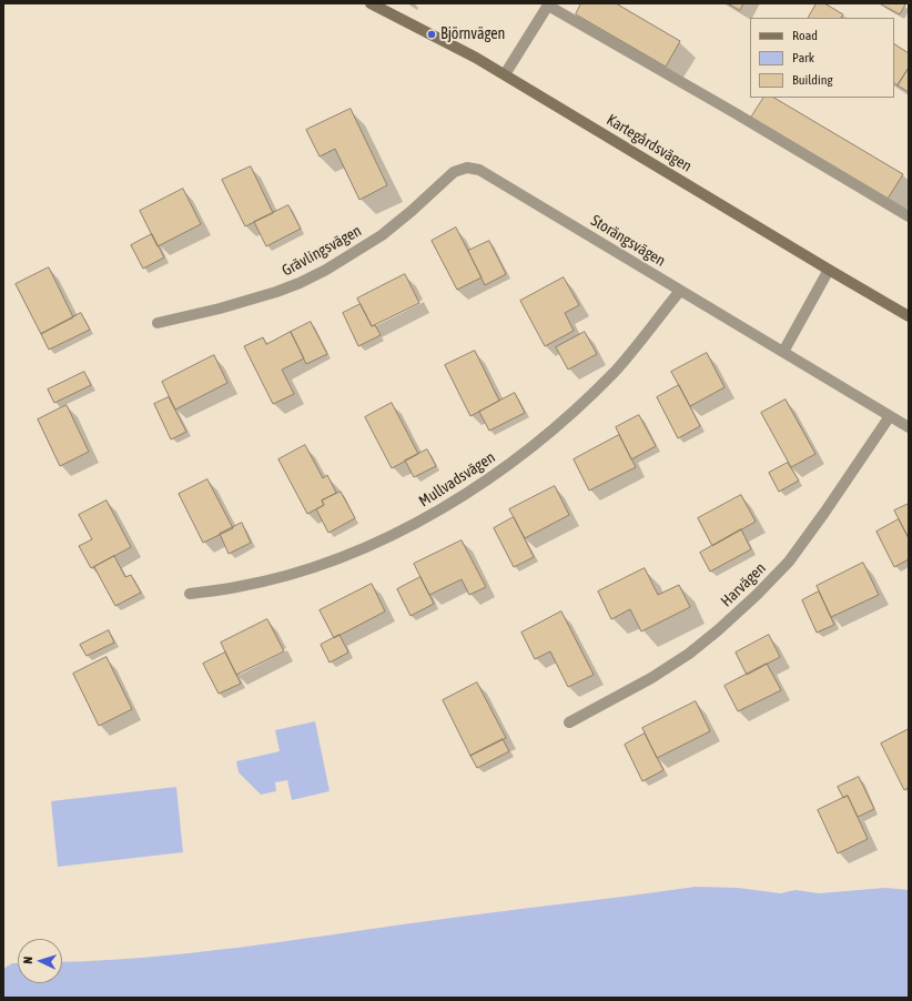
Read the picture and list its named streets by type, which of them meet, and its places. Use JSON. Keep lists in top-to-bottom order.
{
  "streets": {
    "street": [
      "Kartegårdsvägen",
      "Storängsvägen",
      "Grävlingsvägen",
      "Mullvadsvägen",
      "Harvägen"
    ]
  },
  "crossings": [
    ["Storängsvägen", "Grävlingsvägen"],
    ["Storängsvägen", "Mullvadsvägen"],
    ["Storängsvägen", "Harvägen"]
  ],
  "places": ["Björnvägen"],
  "legend": ["Road", "Park", "Building"],
  "north": "left"
}
